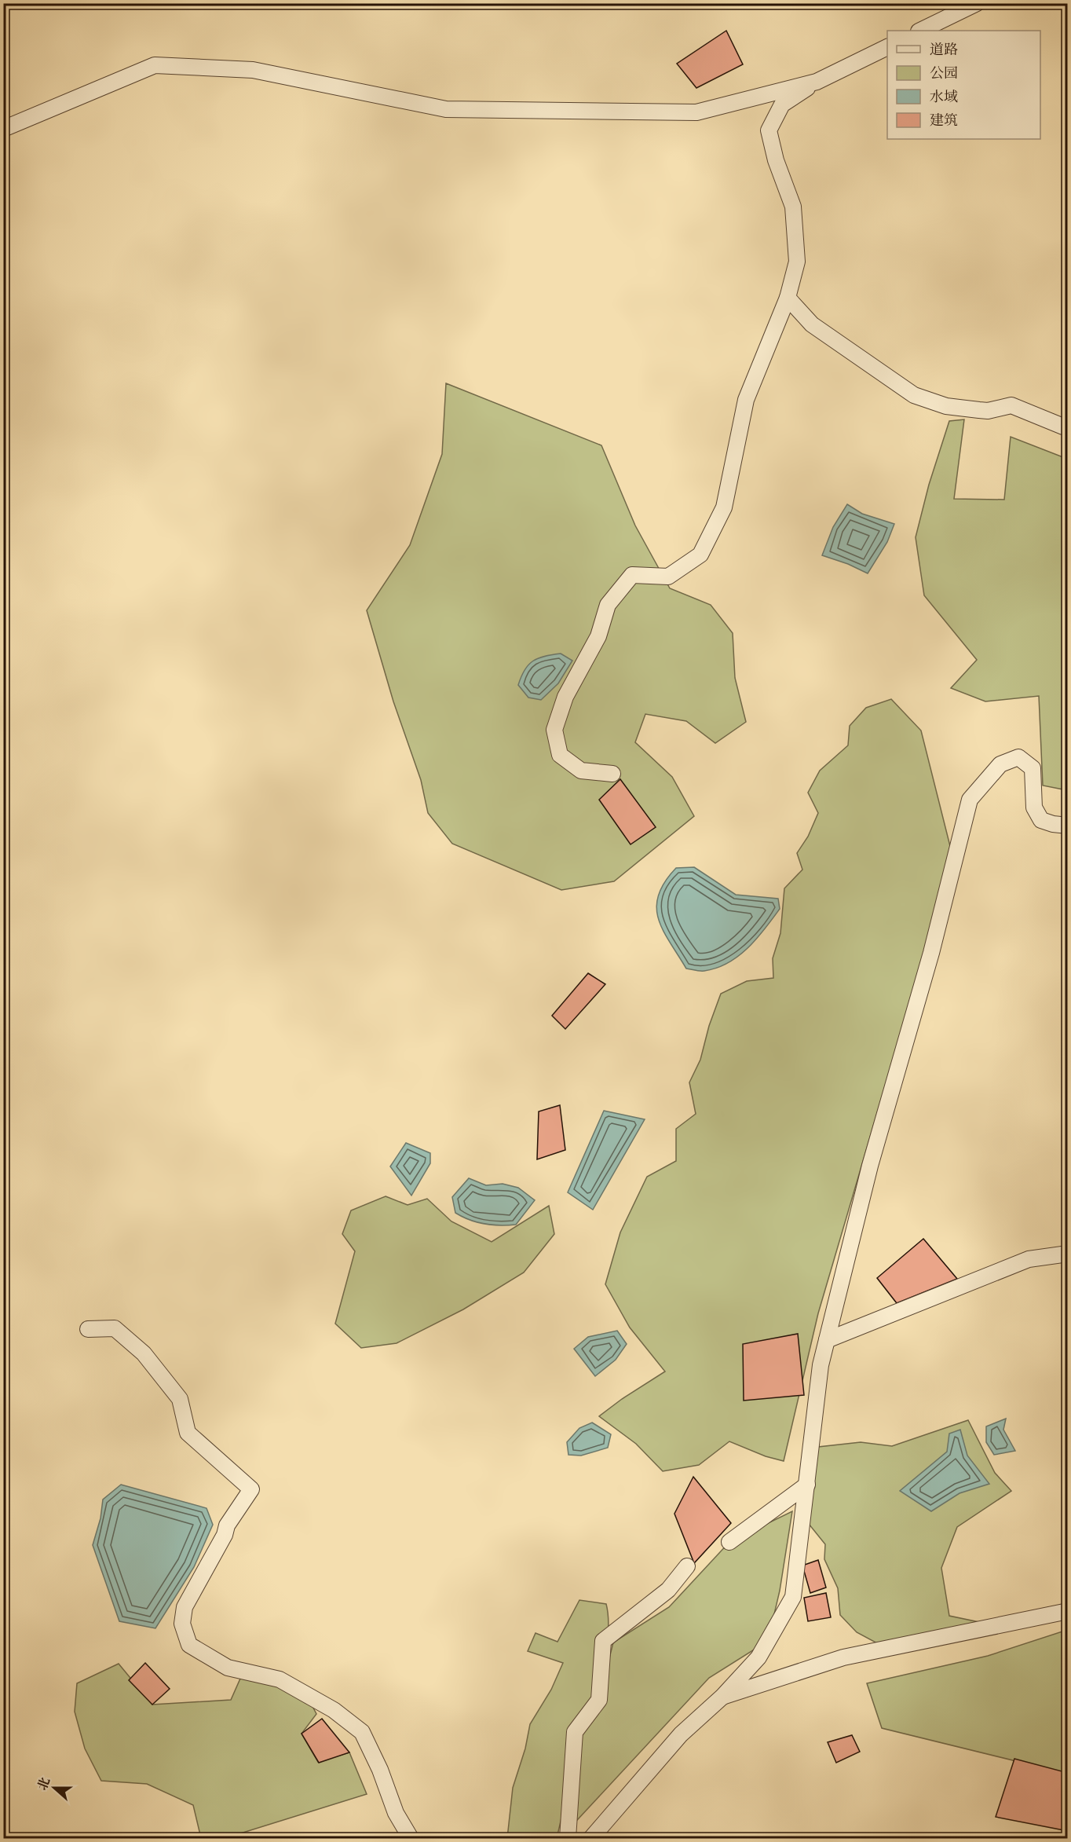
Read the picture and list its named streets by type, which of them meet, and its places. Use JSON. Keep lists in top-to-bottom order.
{
  "legend": [
    "道路",
    "公园",
    "水域",
    "建筑"
  ],
  "north": "left"
}
